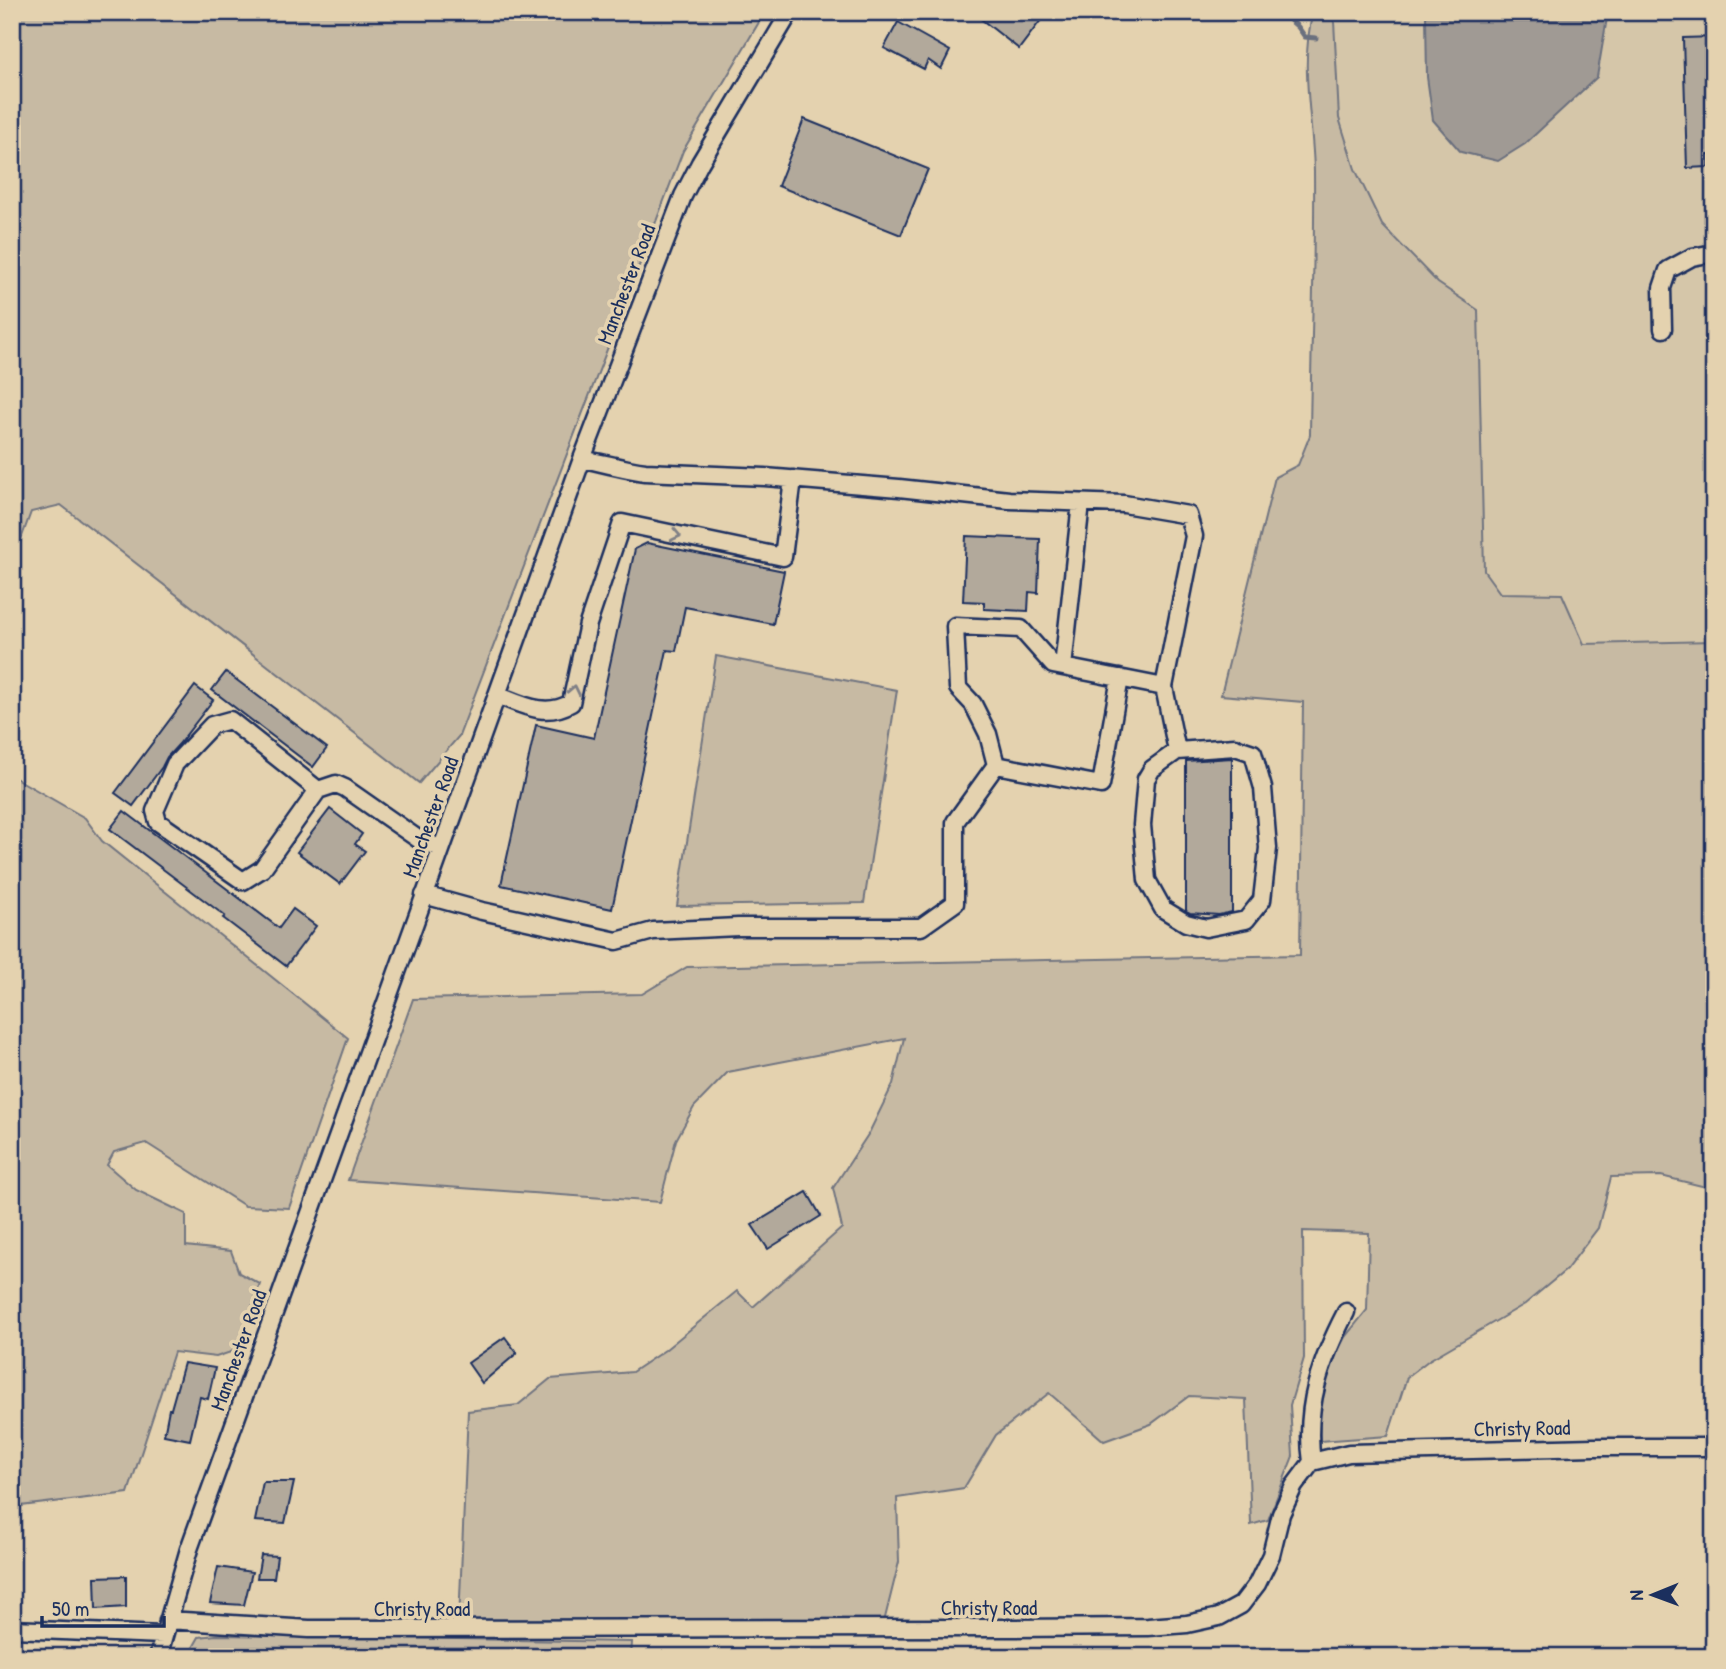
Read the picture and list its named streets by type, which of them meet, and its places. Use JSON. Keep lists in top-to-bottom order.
{
  "streets": {
    "street": ["Manchester Road", "Christy Road"]
  },
  "crossings": [
    ["Manchester Road", "Christy Road"]
  ],
  "scale_bar": "50 m",
  "north": "left"
}
